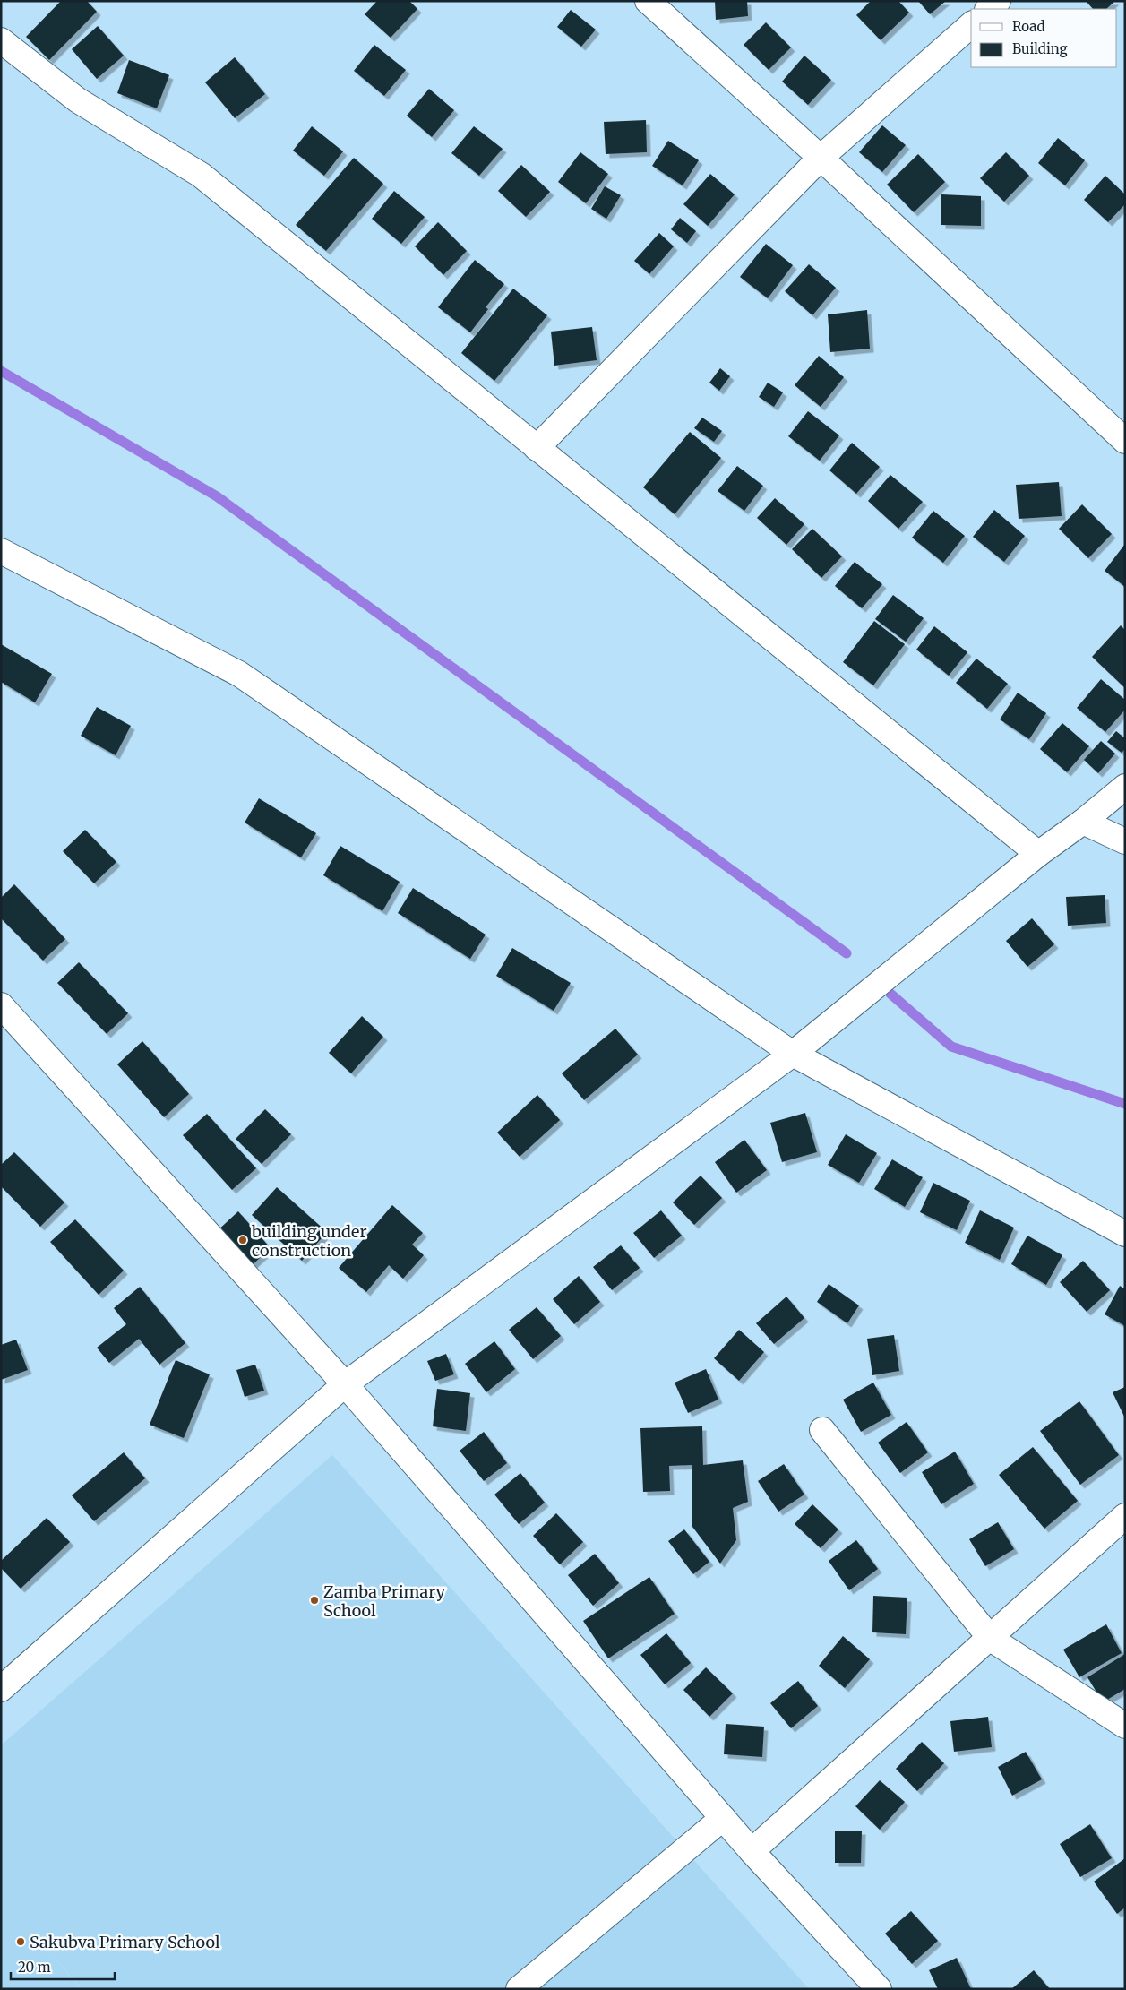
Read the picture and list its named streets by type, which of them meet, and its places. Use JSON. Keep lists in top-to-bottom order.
{
  "places": ["building under construction", "Zamba Primary School", "Sakubva Primary School"],
  "legend": ["Road", "Building"],
  "scale_bar": "20 m"
}
